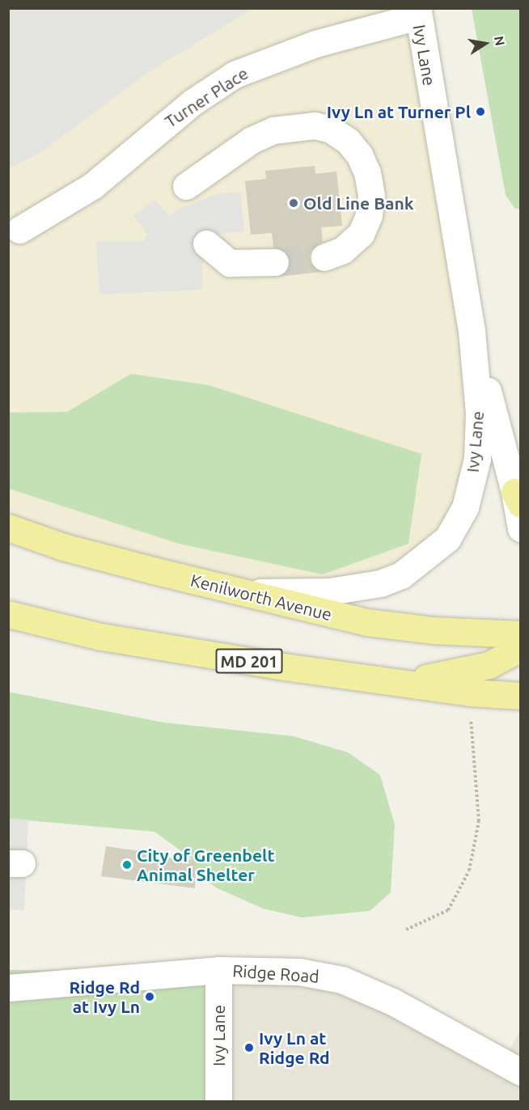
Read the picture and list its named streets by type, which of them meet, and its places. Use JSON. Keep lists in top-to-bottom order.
{
  "streets": {
    "main road": ["Kenilworth Avenue", "MD 201"],
    "street": ["Ivy Lane", "Turner Place", "Ridge Road"]
  },
  "crossings": [
    ["Ivy Lane", "Turner Place"],
    ["Ivy Lane", "Kenilworth Avenue"],
    ["Ivy Lane", "Ridge Road"]
  ],
  "places": [
    "Ivy Ln at Turner Pl",
    "Old Line Bank",
    "City of Greenbelt Animal Shelter",
    "Ridge Rd at Ivy Ln",
    "Ivy Ln at Ridge Rd"
  ],
  "north": "right"
}
